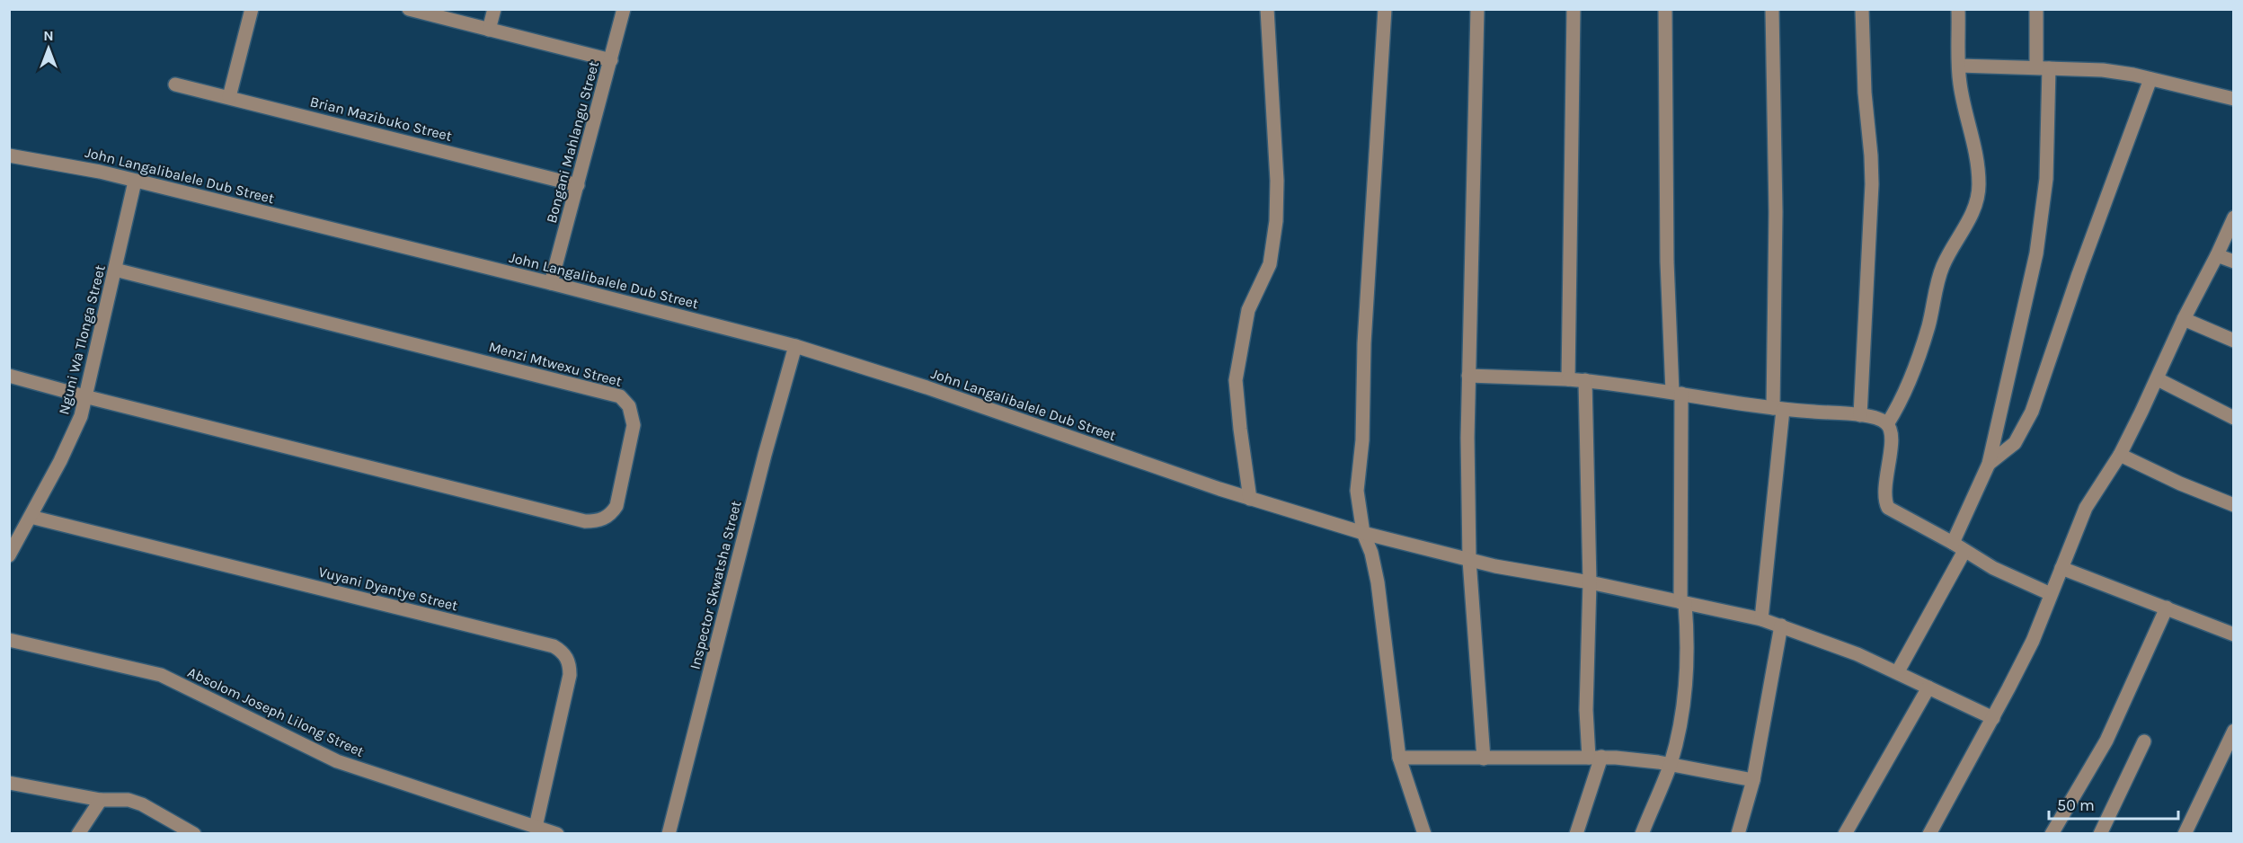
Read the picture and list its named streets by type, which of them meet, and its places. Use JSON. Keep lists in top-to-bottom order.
{
  "streets": {
    "street": [
      "Brian Mazibuko Street",
      "Bongani Mahlangu Street",
      "John Langalibalele Dub Street",
      "Nguni Wa Tlonga Street",
      "Menzi Mtwexu Street",
      "Inspector Skwatsha Street",
      "Vuyani Dyantye Street",
      "Absolom Joseph Lilong Street"
    ]
  },
  "crossings": [
    ["Brian Mazibuko Street", "Bongani Mahlangu Street"],
    ["Bongani Mahlangu Street", "John Langalibalele Dub Street"],
    ["John Langalibalele Dub Street", "Nguni Wa Tlonga Street"],
    ["John Langalibalele Dub Street", "Inspector Skwatsha Street"],
    ["Nguni Wa Tlonga Street", "Menzi Mtwexu Street"],
    ["Nguni Wa Tlonga Street", "Vuyani Dyantye Street"],
    ["Vuyani Dyantye Street", "Absolom Joseph Lilong Street"]
  ],
  "scale_bar": "50 m",
  "north": "top"
}
